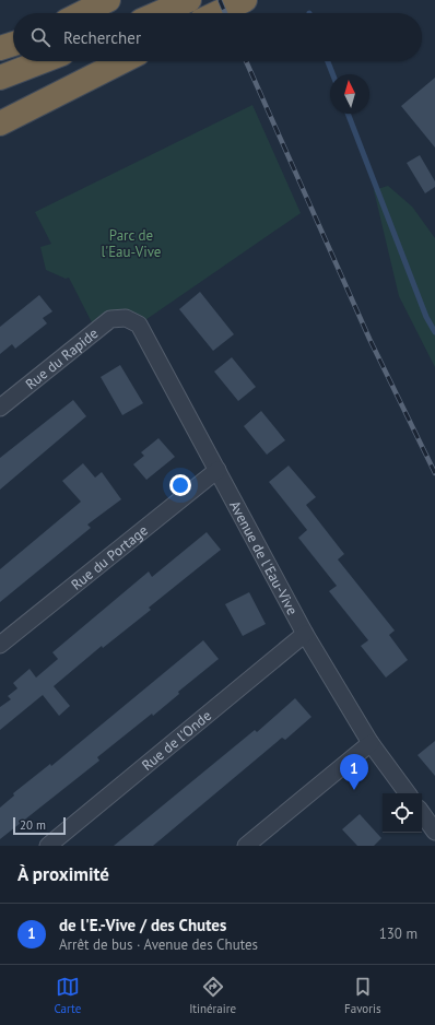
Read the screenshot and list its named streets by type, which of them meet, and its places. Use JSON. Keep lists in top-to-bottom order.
{
  "streets": {
    "street": [
      "Rue du Rapide",
      "Rue du Portage",
      "Avenue de l'Eau-Vive",
      "Rue de l'Onde"
    ]
  },
  "crossings": [
    ["Rue du Rapide", "Avenue de l'Eau-Vive"],
    ["Rue du Portage", "Avenue de l'Eau-Vive"],
    ["Avenue de l'Eau-Vive", "Rue de l'Onde"]
  ],
  "parks": ["Parc de l'Eau-Vive"],
  "scale_bar": "20 m",
  "north": "top",
  "page": {
    "search": "Rechercher",
    "pins": "1",
    "scale": "20 m",
    "heading": "À proximité",
    "list": [
      {
        "mark": "1",
        "name": "de l'E.-Vive / des Chutes",
        "note": "Arrêt de bus · Avenue des Chutes",
        "value": "130 m"
      }
    ],
    "nav": ["Carte", "Itinéraire", "Favoris"]
  }
}
